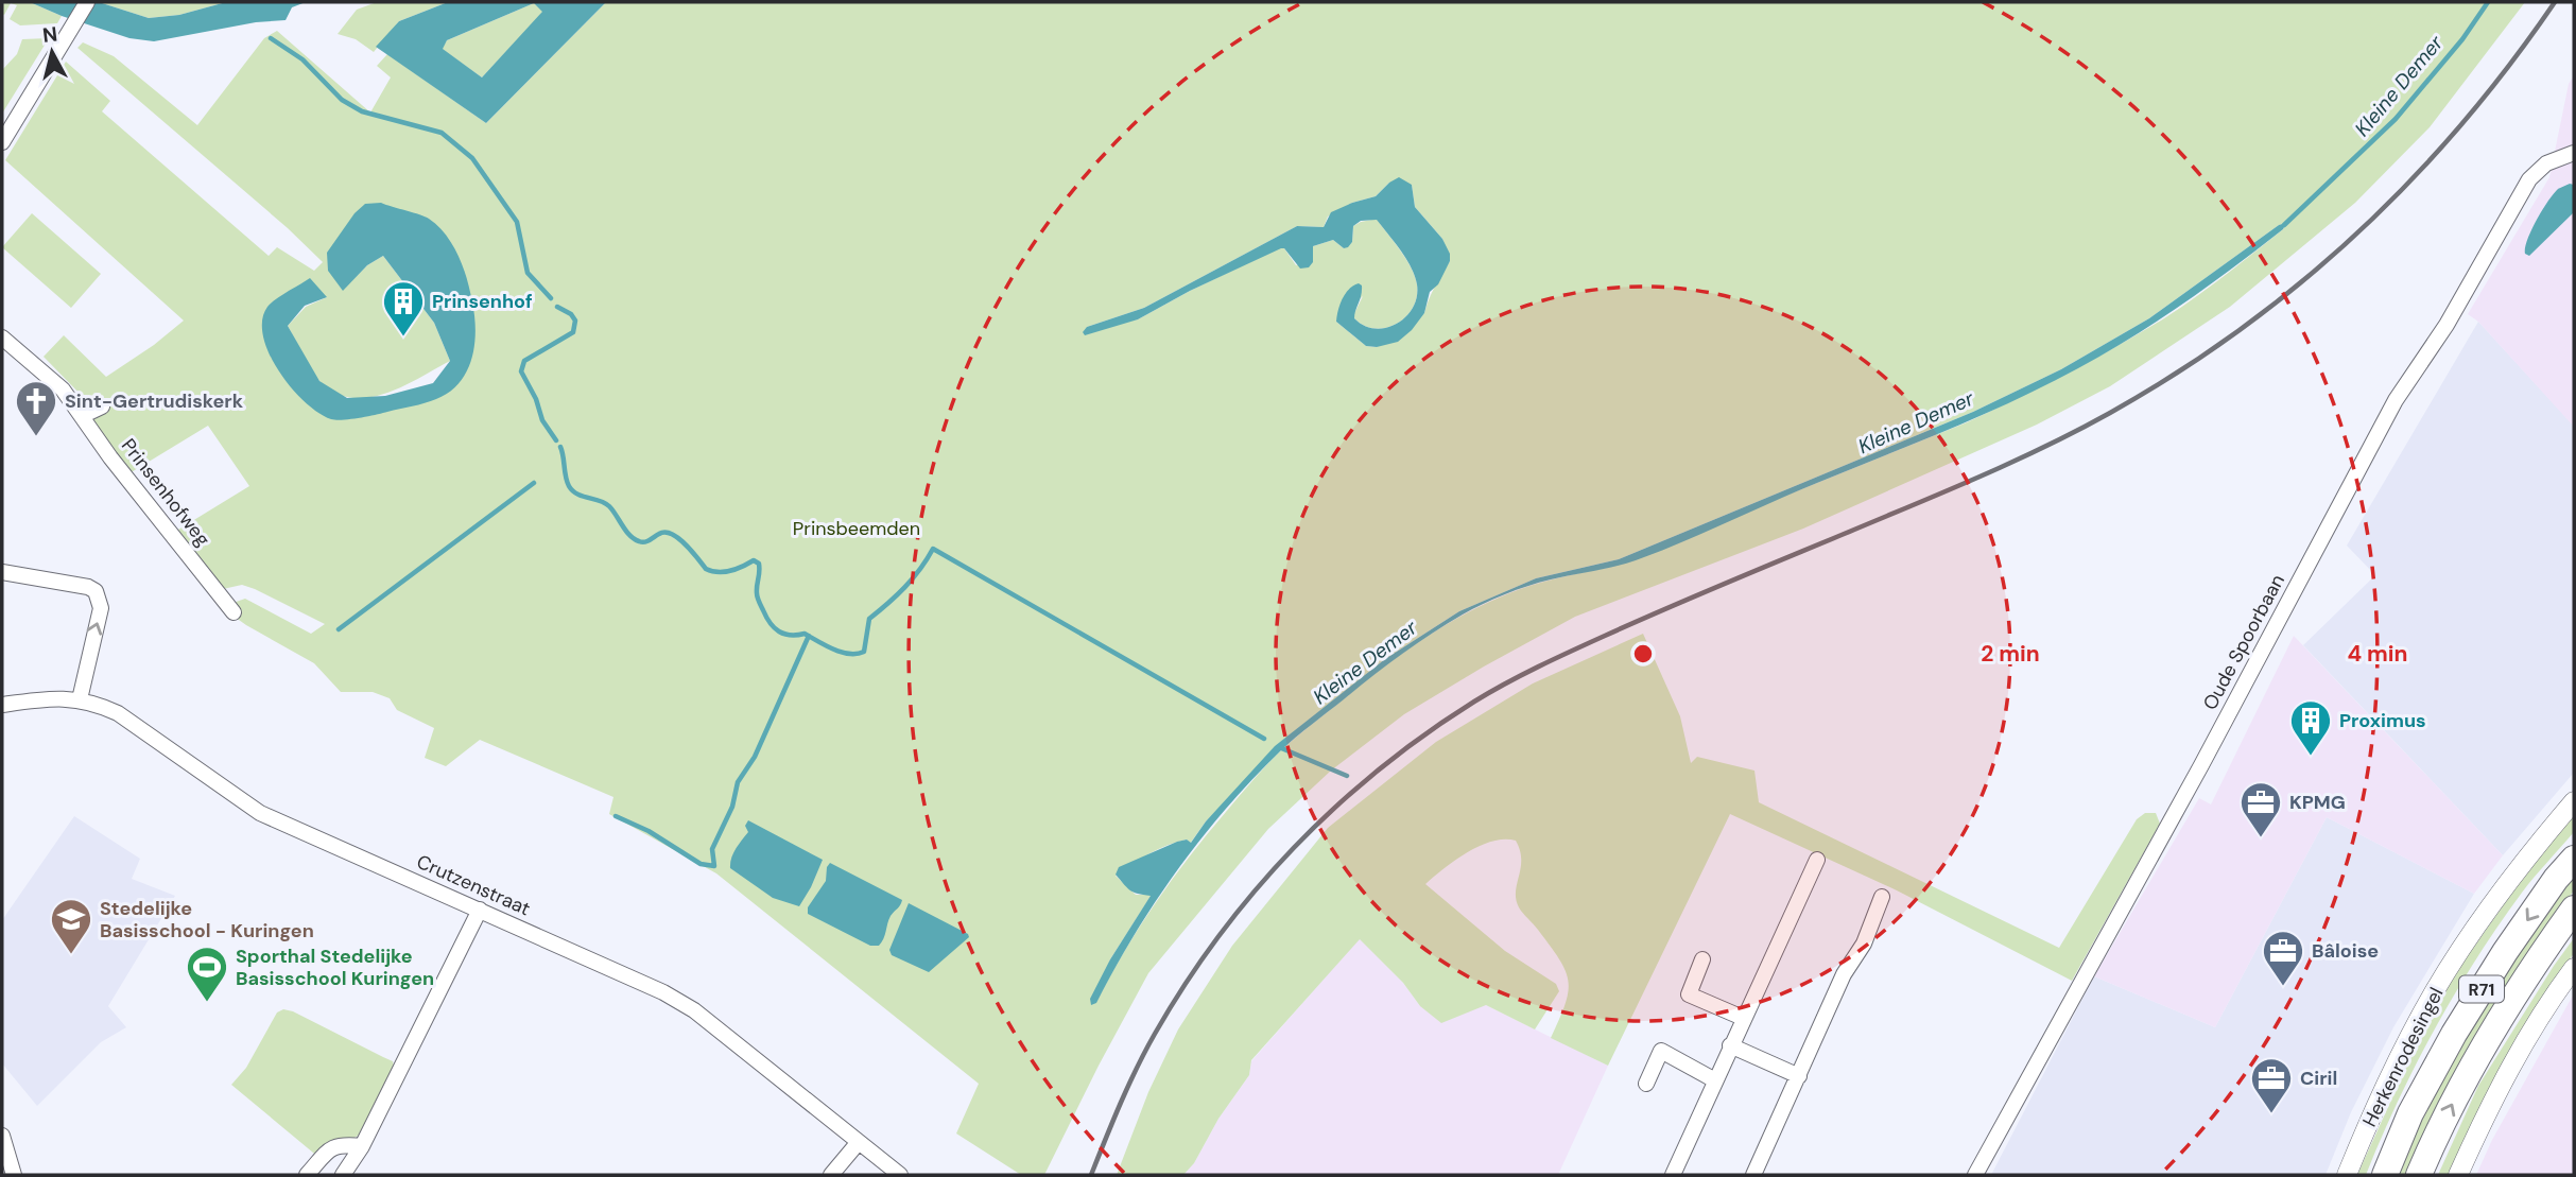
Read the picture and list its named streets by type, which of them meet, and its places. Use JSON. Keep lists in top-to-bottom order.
{
  "streets": {
    "highway": ["R71", "Herkenrodesingel"],
    "street": ["Prinsenhofweg", "Oude Spoorbaan", "Crutzenstraat"]
  },
  "water": ["Kleine Demer"],
  "parks": ["Prinsbeemden"],
  "places": {
    "building": ["Prinsenhof", "Proximus"],
    "church": ["Sint-Gertrudiskerk"],
    "office": ["KPMG", "Bâloise", "Ciril"],
    "school or university": ["Stedelijke Basisschool - Kuringen"],
    "sports": ["Sporthal Stedelijke Basisschool Kuringen"]
  },
  "north": "top",
  "rings": ["2 min", "4 min"]
}
